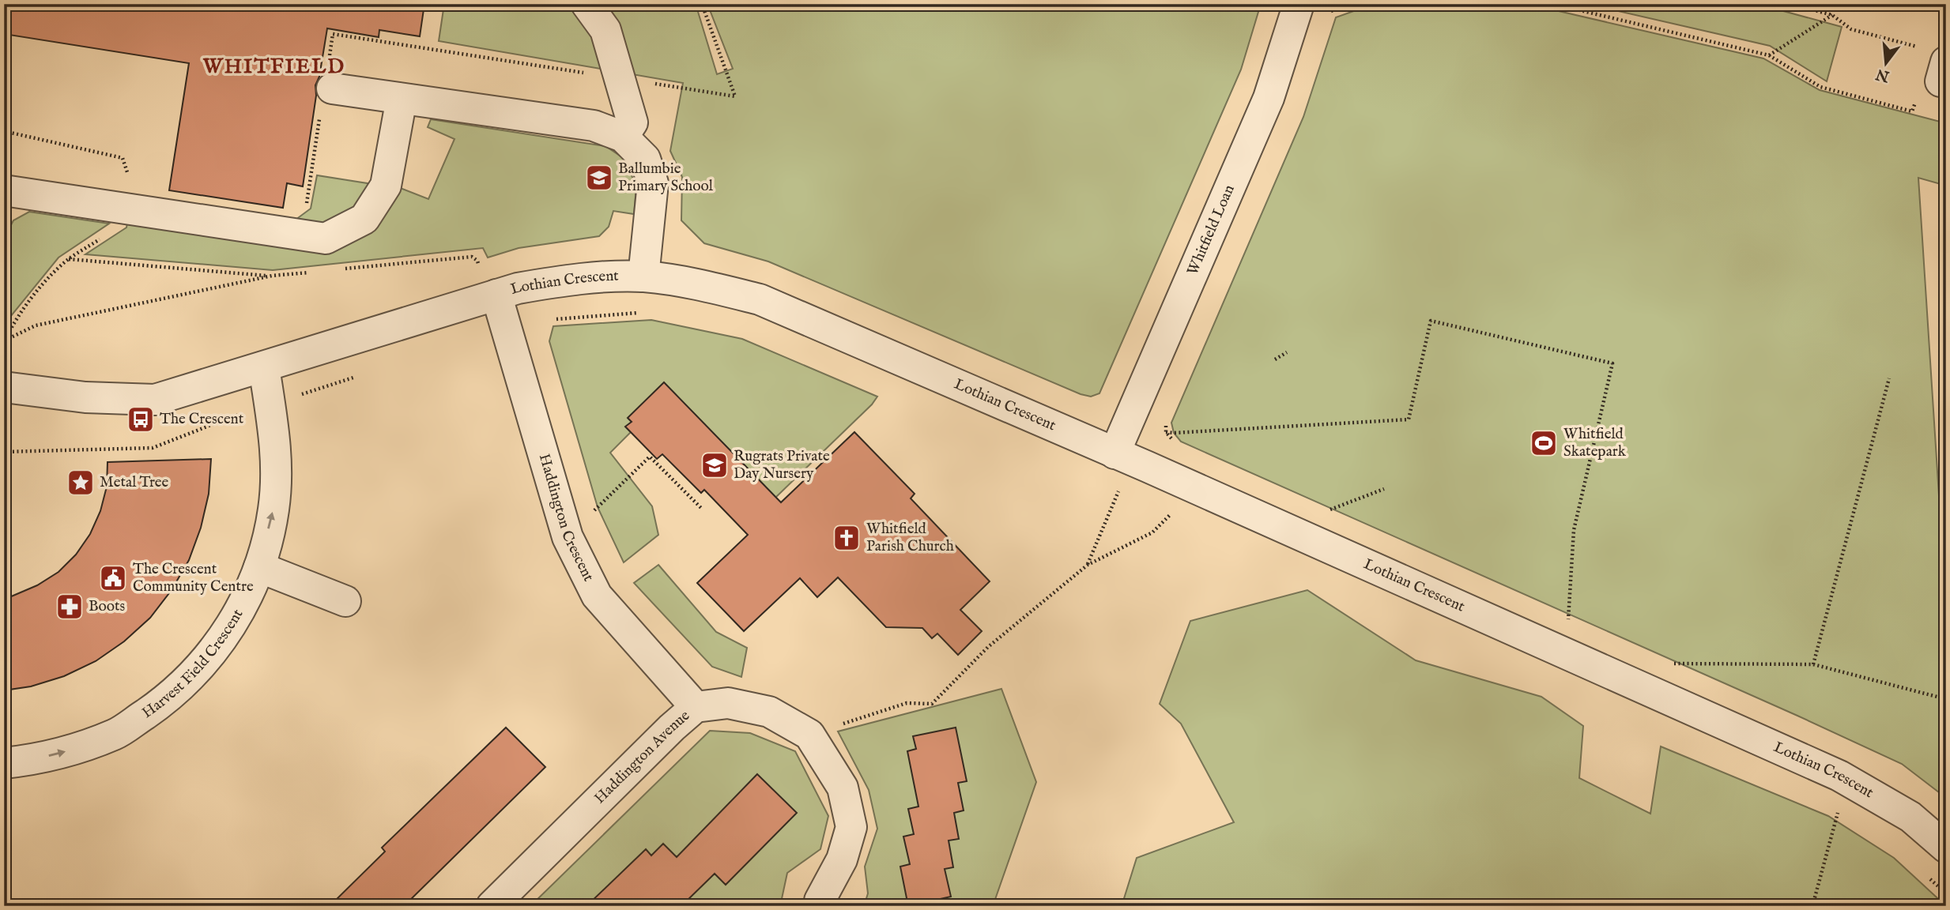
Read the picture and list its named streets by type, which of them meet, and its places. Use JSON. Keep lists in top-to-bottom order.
{
  "streets": {
    "street": [
      "Whitfield Loan",
      "Lothian Crescent",
      "Haddington Crescent",
      "Harvest Field Crescent",
      "Haddington Avenue"
    ]
  },
  "crossings": [
    ["Whitfield Loan", "Lothian Crescent"],
    ["Lothian Crescent", "Haddington Crescent"],
    ["Lothian Crescent", "Harvest Field Crescent"],
    ["Haddington Crescent", "Haddington Avenue"]
  ],
  "one_way": ["Harvest Field Crescent"],
  "districts": ["WHITFIELD"],
  "places": {
    "school or university": ["Ballumbie Primary School", "Rugrats Private Day Nursery"],
    "bus stop": ["The Crescent"],
    "sports": ["Whitfield Skatepark"],
    "place": ["Metal Tree"],
    "church": ["Whitfield Parish Church"],
    "public building": ["The Crescent Community Centre"],
    "pharmacy": ["Boots"]
  },
  "north": "bottom"
}
